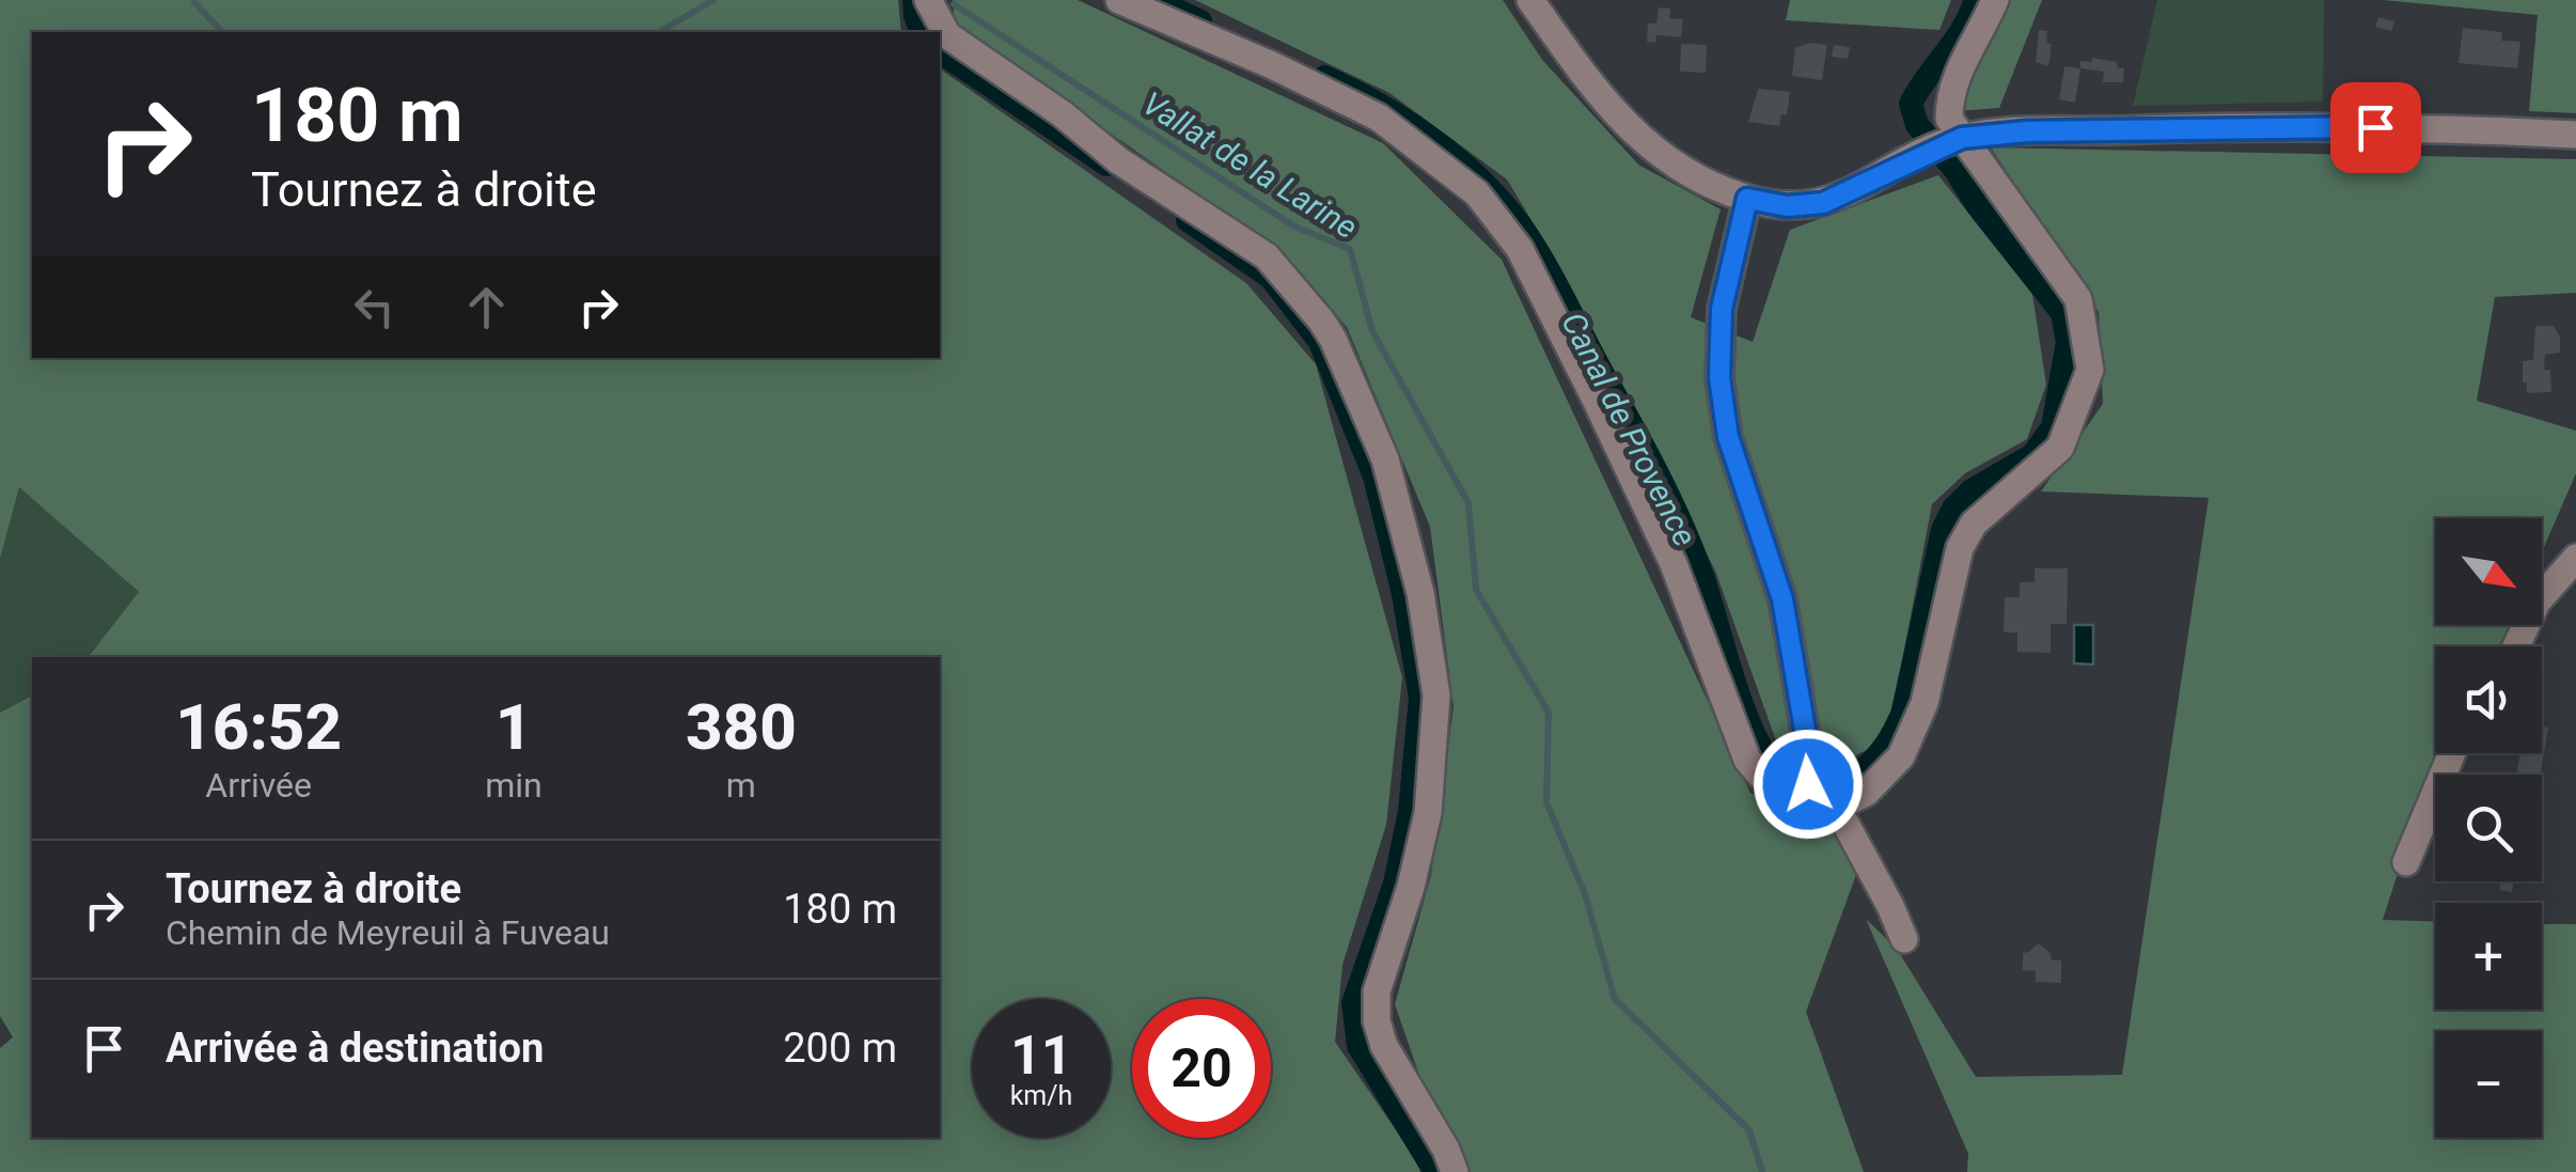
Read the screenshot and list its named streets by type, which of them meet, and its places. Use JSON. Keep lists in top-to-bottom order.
{
  "water": ["Vallat de la Larine", "Canal de Provence"],
  "north": "bottom right",
  "page": {
    "turn": ["180 m", "Tournez à droite"],
    "map_buttons": ["+", "−"],
    "eta": [
      "16:52",
      "Arrivée",
      "1",
      "min",
      "380",
      "m"
    ],
    "list": [
      {
        "name": "Tournez à droite",
        "note": "Chemin de Meyreuil à Fuveau",
        "value": "180 m"
      },
      {
        "name": "Arrivée à destination",
        "value": "200 m"
      }
    ],
    "speed": "11 km/h",
    "limit": "20"
  }
}
